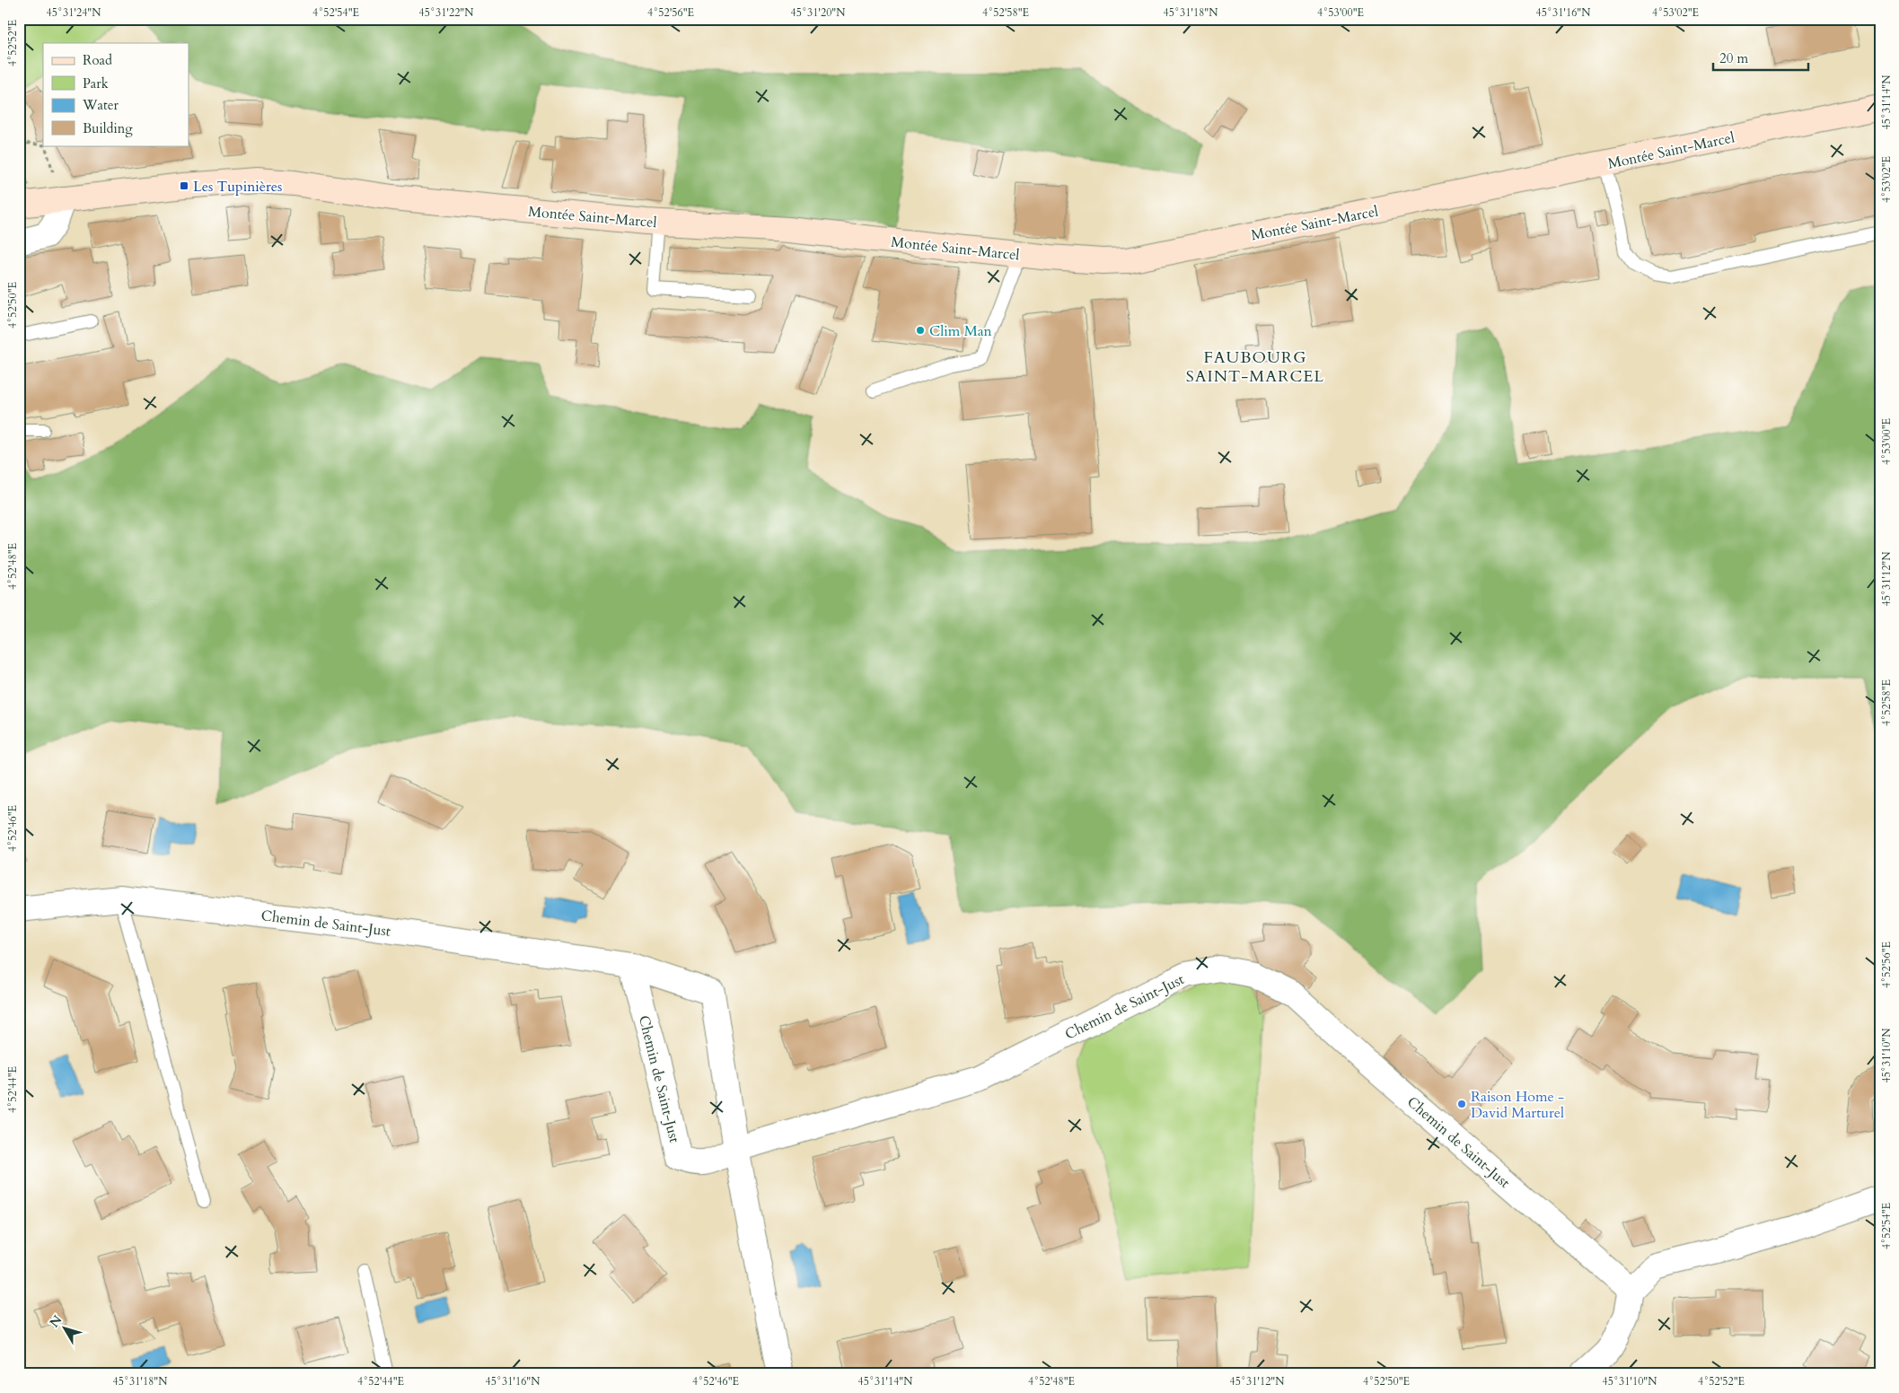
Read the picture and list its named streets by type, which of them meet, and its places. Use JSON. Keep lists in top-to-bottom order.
{
  "streets": {
    "main road": ["Montée Saint-Marcel"],
    "street": ["Chemin de Saint-Just"]
  },
  "districts": ["FAUBOURG SAINT-MARCEL"],
  "places": {
    "transit": ["Les Tupinières"],
    "other": ["Clim Man", "Raison Home - David Marturel"]
  },
  "legend": [
    "Road",
    "Park",
    "Water",
    "Building"
  ],
  "scale_bar": "20 m",
  "north": "top left",
  "coordinates": [
    "45°31'24\"N",
    "4°52'54\"E",
    "45°31'22\"N",
    "4°52'56\"E",
    "45°31'20\"N",
    "4°52'58\"E",
    "45°31'18\"N",
    "4°53'00\"E",
    "45°31'16\"N",
    "4°53'02\"E",
    "4°52'52\"E",
    "45°31'14\"N",
    "4°52'50\"E",
    "4°52'48\"E",
    "45°31'12\"N",
    "4°52'46\"E",
    "45°31'10\"N",
    "4°52'44\"E"
  ]
}
